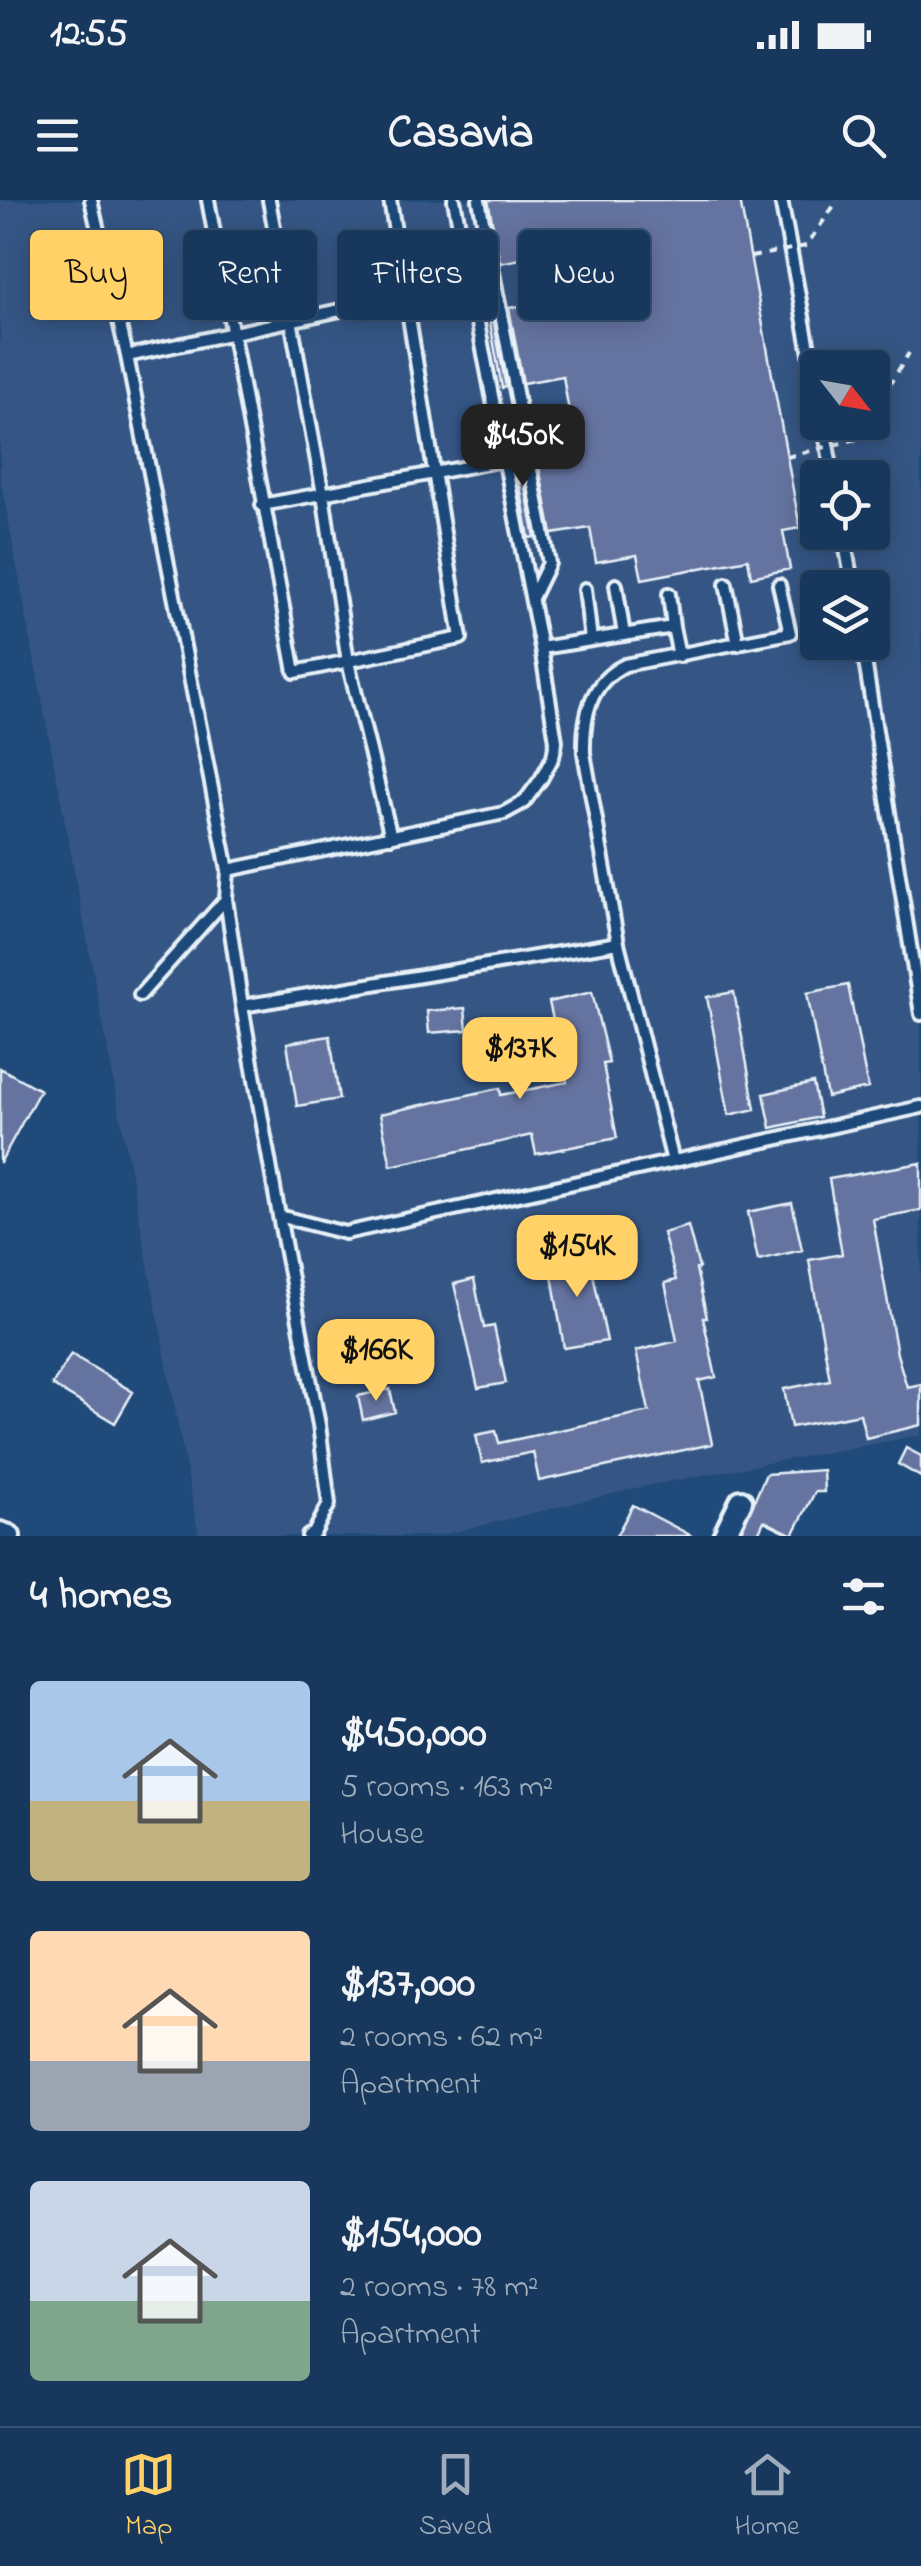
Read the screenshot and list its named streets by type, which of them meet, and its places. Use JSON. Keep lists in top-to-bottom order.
{
  "north": "bottom right",
  "page": {
    "status": "12:55",
    "header": "Casavia",
    "chip": [
      "Buy",
      "Rent",
      "Filters",
      "New"
    ],
    "price": [
      "$450K",
      "$137K",
      "$154K",
      "$166K"
    ],
    "heading": "4 homes",
    "list": [
      {
        "name": "$450,000",
        "note": "5 rooms · 163 m² · House"
      },
      {
        "name": "$137,000",
        "note": "2 rooms · 62 m² · Apartment"
      },
      {
        "name": "$154,000",
        "note": "2 rooms · 78 m² · Apartment"
      }
    ],
    "tabs": ["Map", "Saved", "Home"]
  }
}
